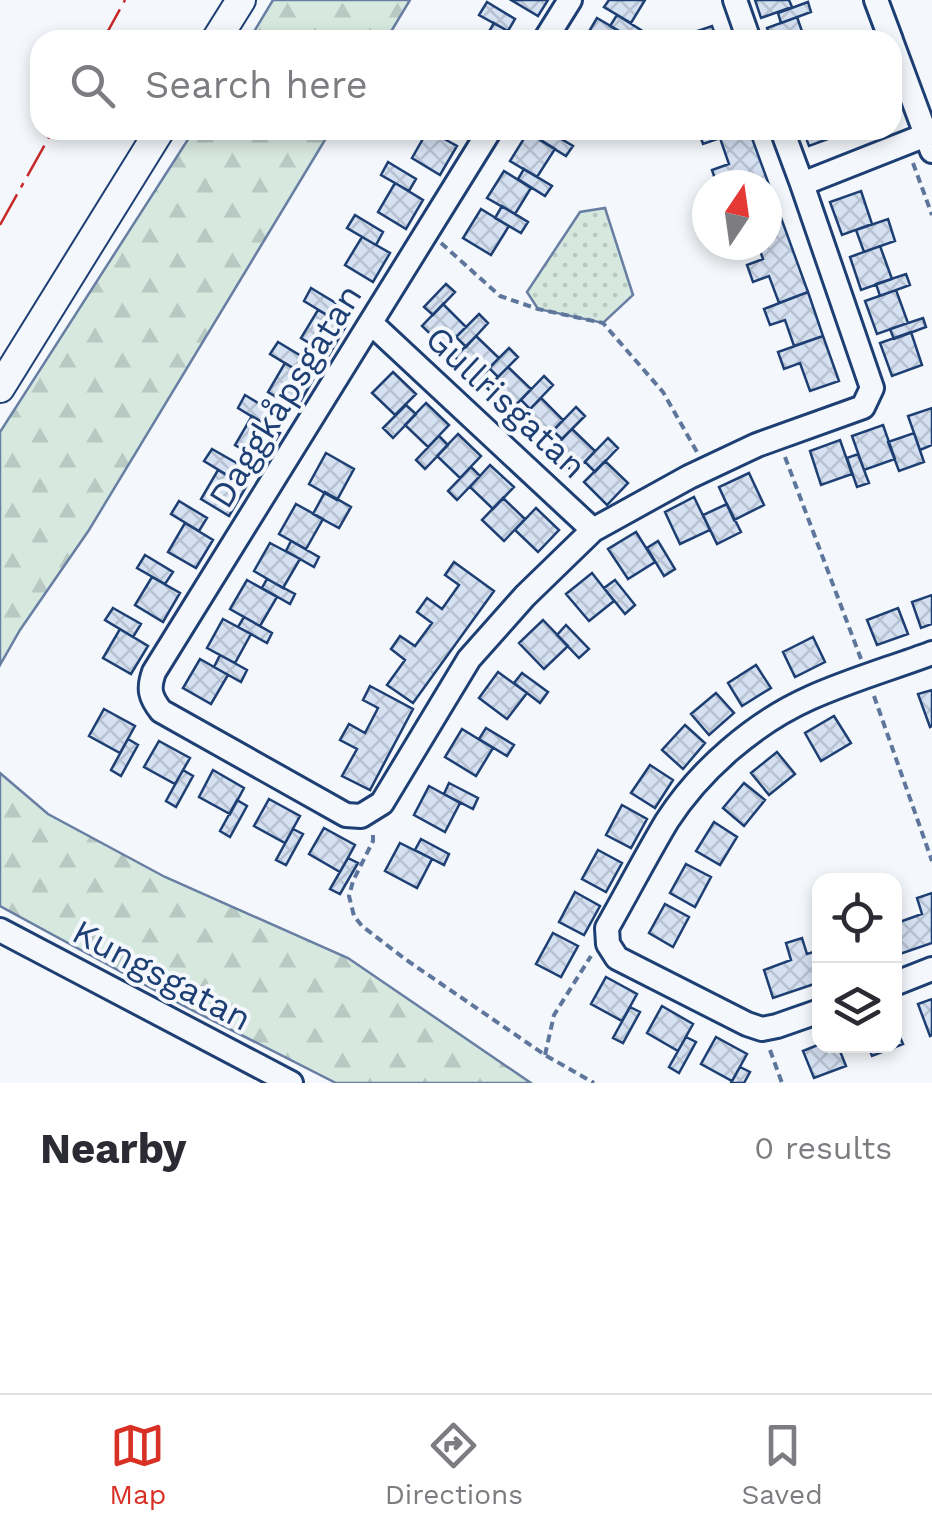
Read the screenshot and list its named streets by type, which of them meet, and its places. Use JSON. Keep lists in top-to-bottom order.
{
  "streets": {
    "street": ["Daggkåpsgatan", "Gullrisgatan", "Kungsgatan"]
  },
  "crossings": [
    ["Daggkåpsgatan", "Gullrisgatan"]
  ],
  "north": "top",
  "page": {
    "search": "Search here",
    "heading": ["Nearby", "0 results"],
    "nav": ["Map", "Directions", "Saved"]
  }
}
